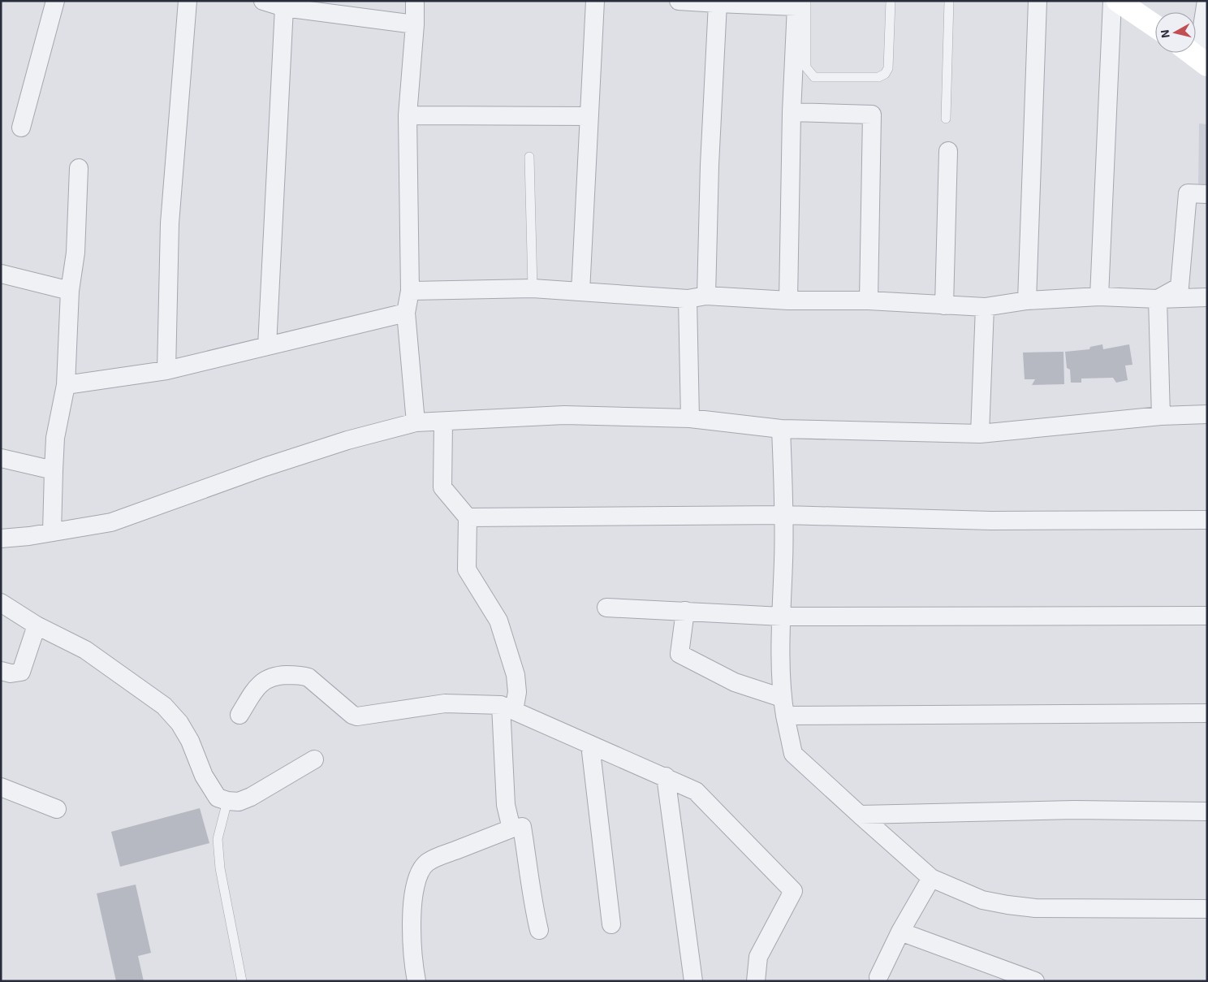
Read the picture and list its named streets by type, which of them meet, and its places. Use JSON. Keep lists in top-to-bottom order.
{
  "north": "left"
}
